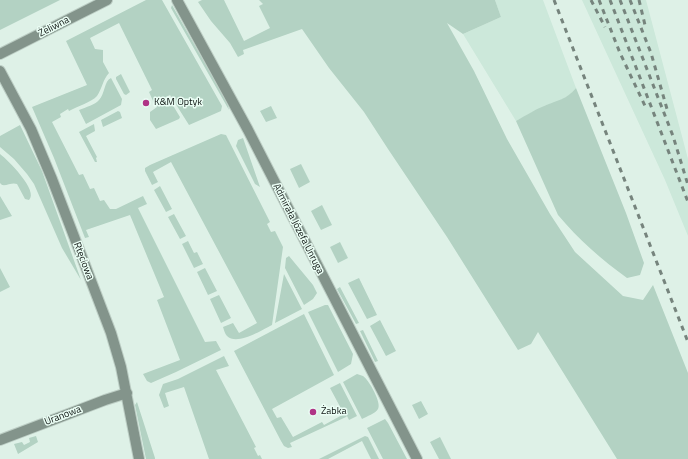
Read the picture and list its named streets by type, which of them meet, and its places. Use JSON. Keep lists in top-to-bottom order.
{
  "streets": {
    "street": [
      "Żeliwna",
      "Admirała Józefa Unruga",
      "Rtęciowa",
      "Uranowa"
    ]
  },
  "crossings": [
    ["Rtęciowa", "Uranowa"]
  ],
  "places": ["K&M Optyk", "Żabka"]
}
